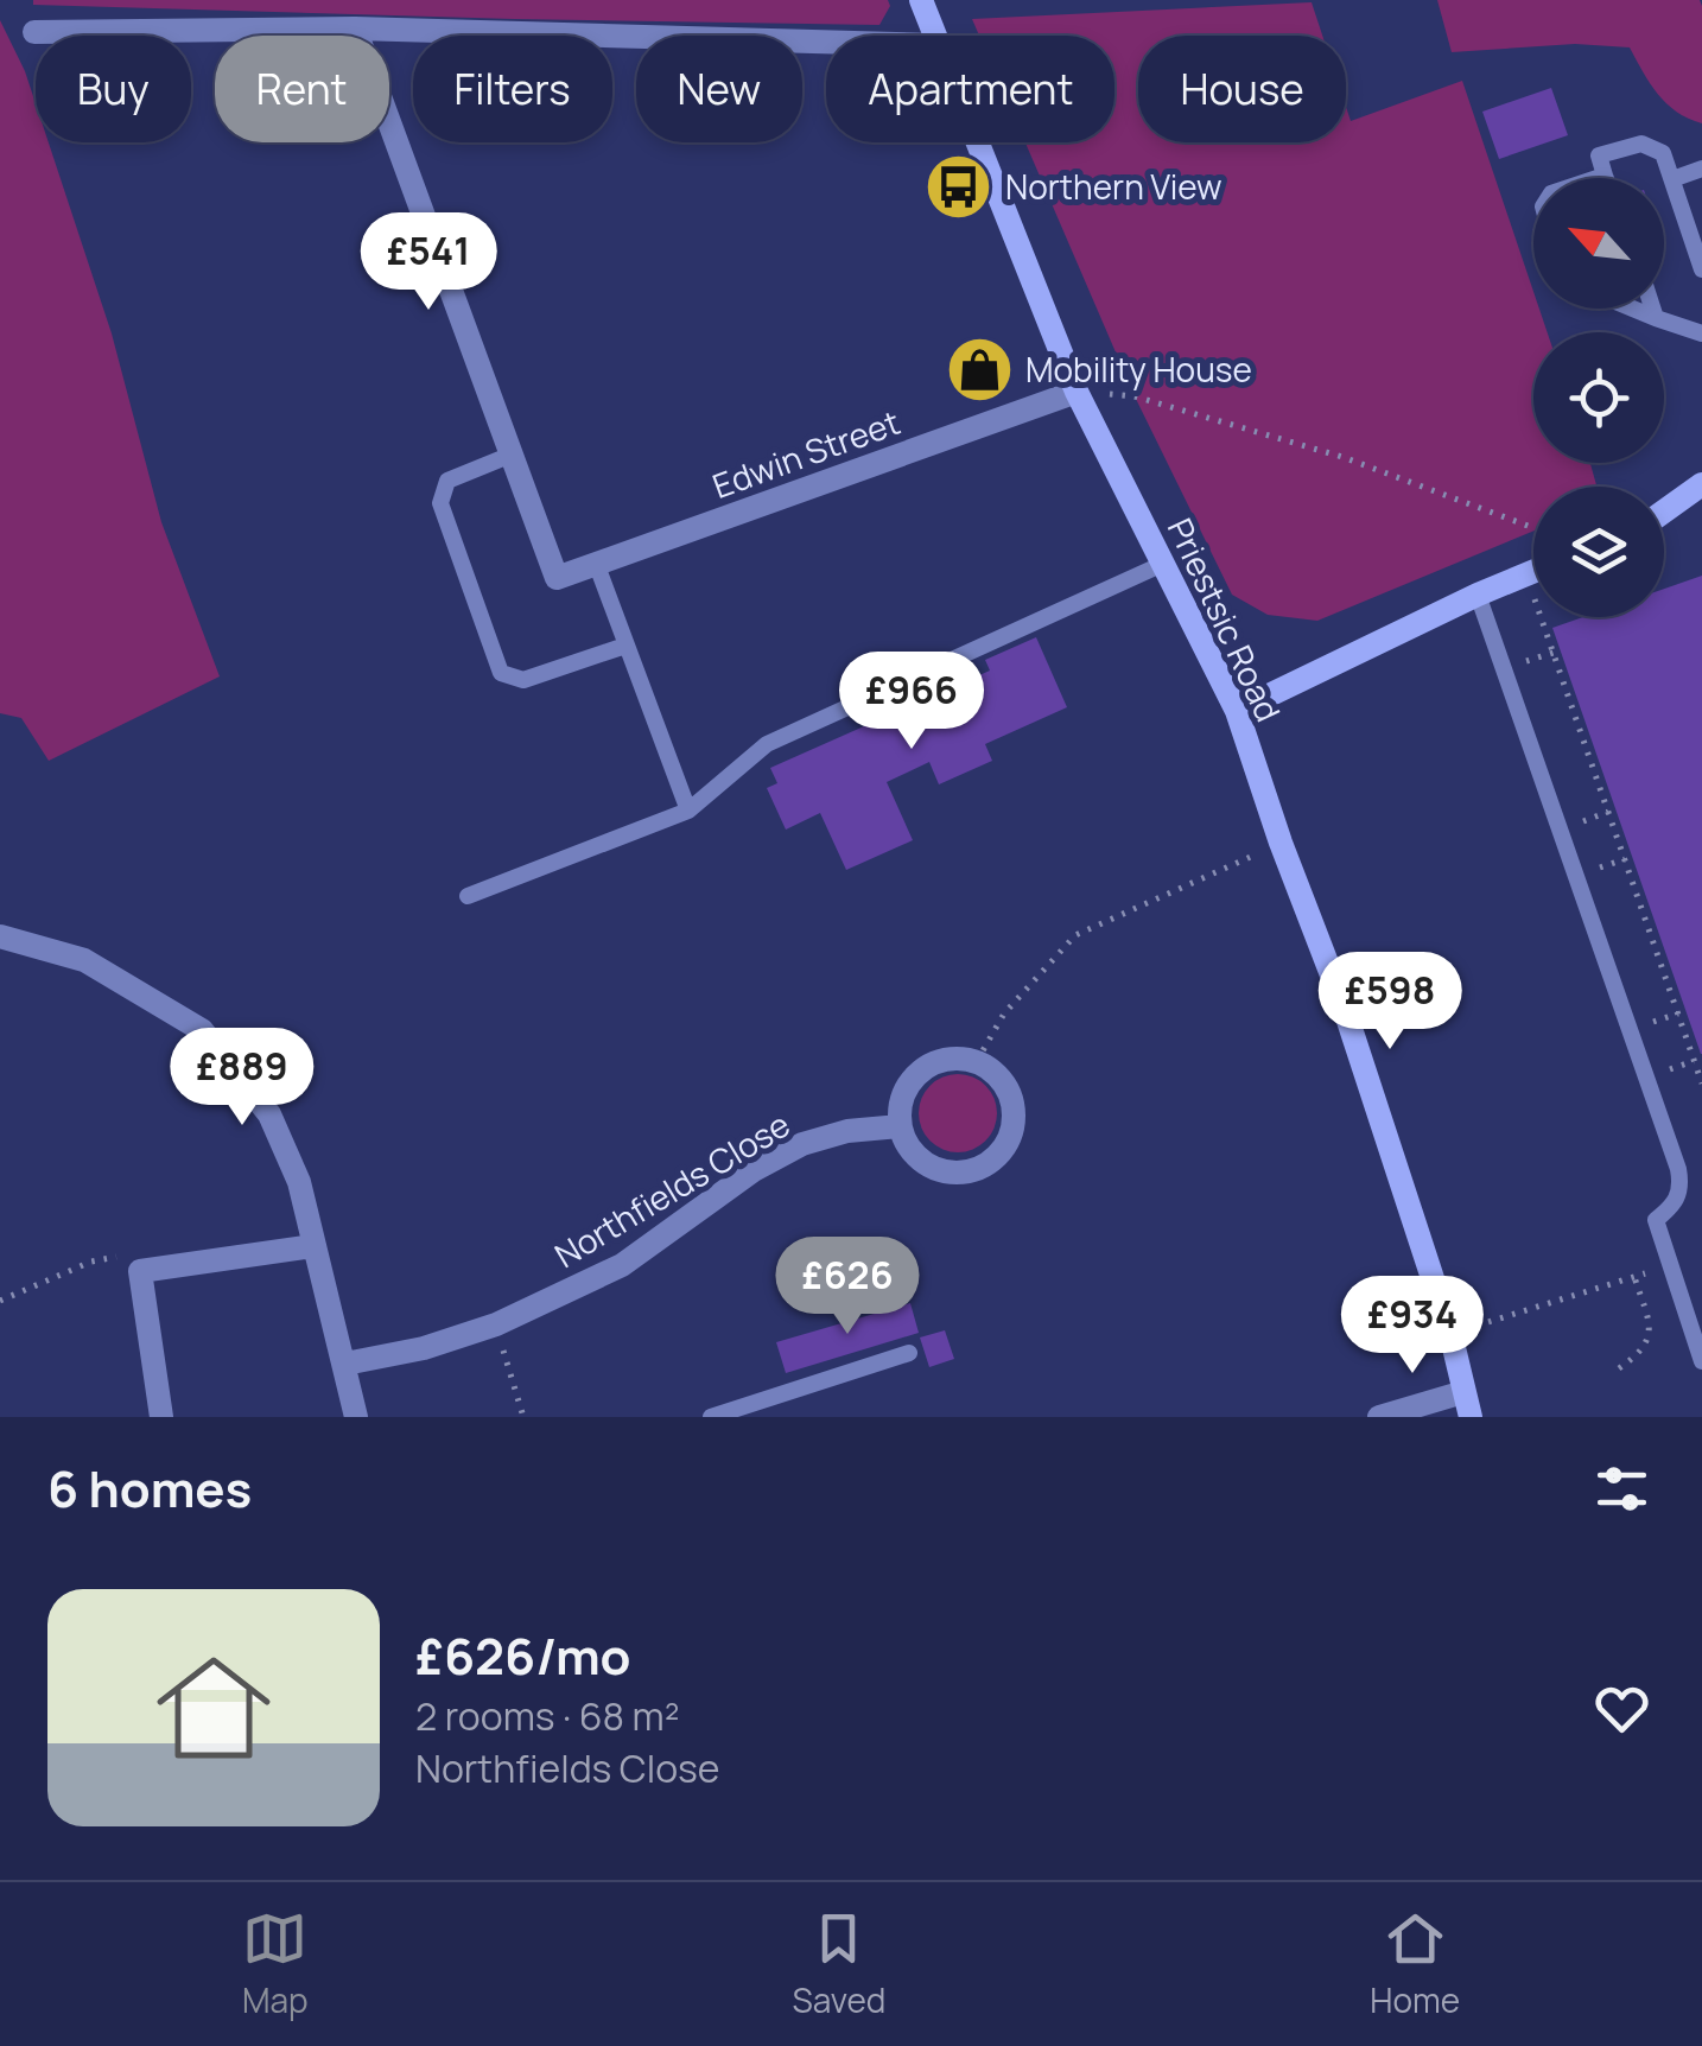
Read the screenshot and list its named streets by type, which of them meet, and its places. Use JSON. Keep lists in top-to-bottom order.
{
  "streets": {
    "main road": ["Priestsic Road"],
    "street": ["Edwin Street", "Northfields Close"]
  },
  "crossings": [
    ["Edwin Street", "Priestsic Road"]
  ],
  "places": {
    "bus stop": ["Northern View"],
    "shop": ["Mobility House"]
  },
  "north": "top left",
  "page": {
    "chip": [
      "Buy",
      "Rent",
      "Filters",
      "New",
      "Apartment",
      "House"
    ],
    "price": [
      "£541",
      "£966",
      "£598",
      "£889",
      "£626",
      "£934"
    ],
    "heading": "6 homes",
    "list": [
      {
        "name": "£626/mo",
        "note": "2 rooms · 68 m² · Northfields Close"
      }
    ],
    "tabs": ["Map", "Saved", "Home"]
  }
}
